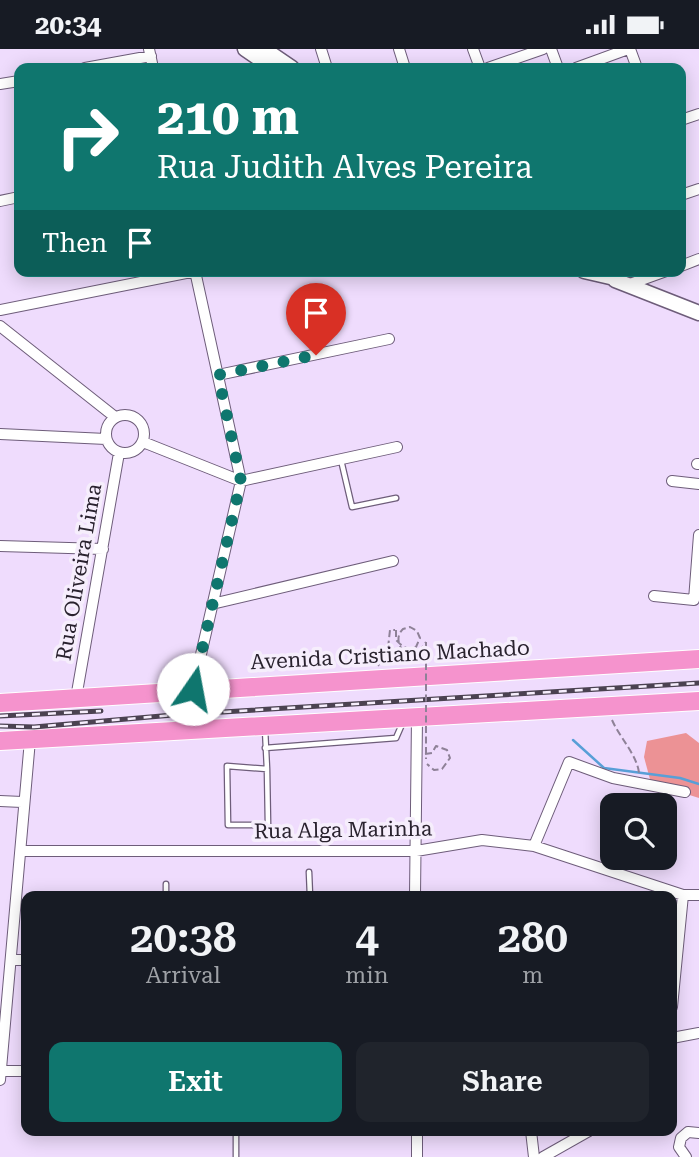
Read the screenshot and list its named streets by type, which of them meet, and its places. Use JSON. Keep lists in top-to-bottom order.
{
  "streets": {
    "highway": ["Avenida Cristiano Machado"],
    "street": ["Rua Oliveira Lima", "Rua Alga Marinha"]
  },
  "crossings": [
    ["Rua Oliveira Lima", "Avenida Cristiano Machado"]
  ],
  "page": {
    "status": "20:34",
    "turn": ["210 m", "Rua Judith Alves Pereira"],
    "then": "Then",
    "eta": [
      "20:38",
      "Arrival",
      "4",
      "min",
      "280",
      "m"
    ],
    "buttons": ["Exit", "Share"]
  }
}
